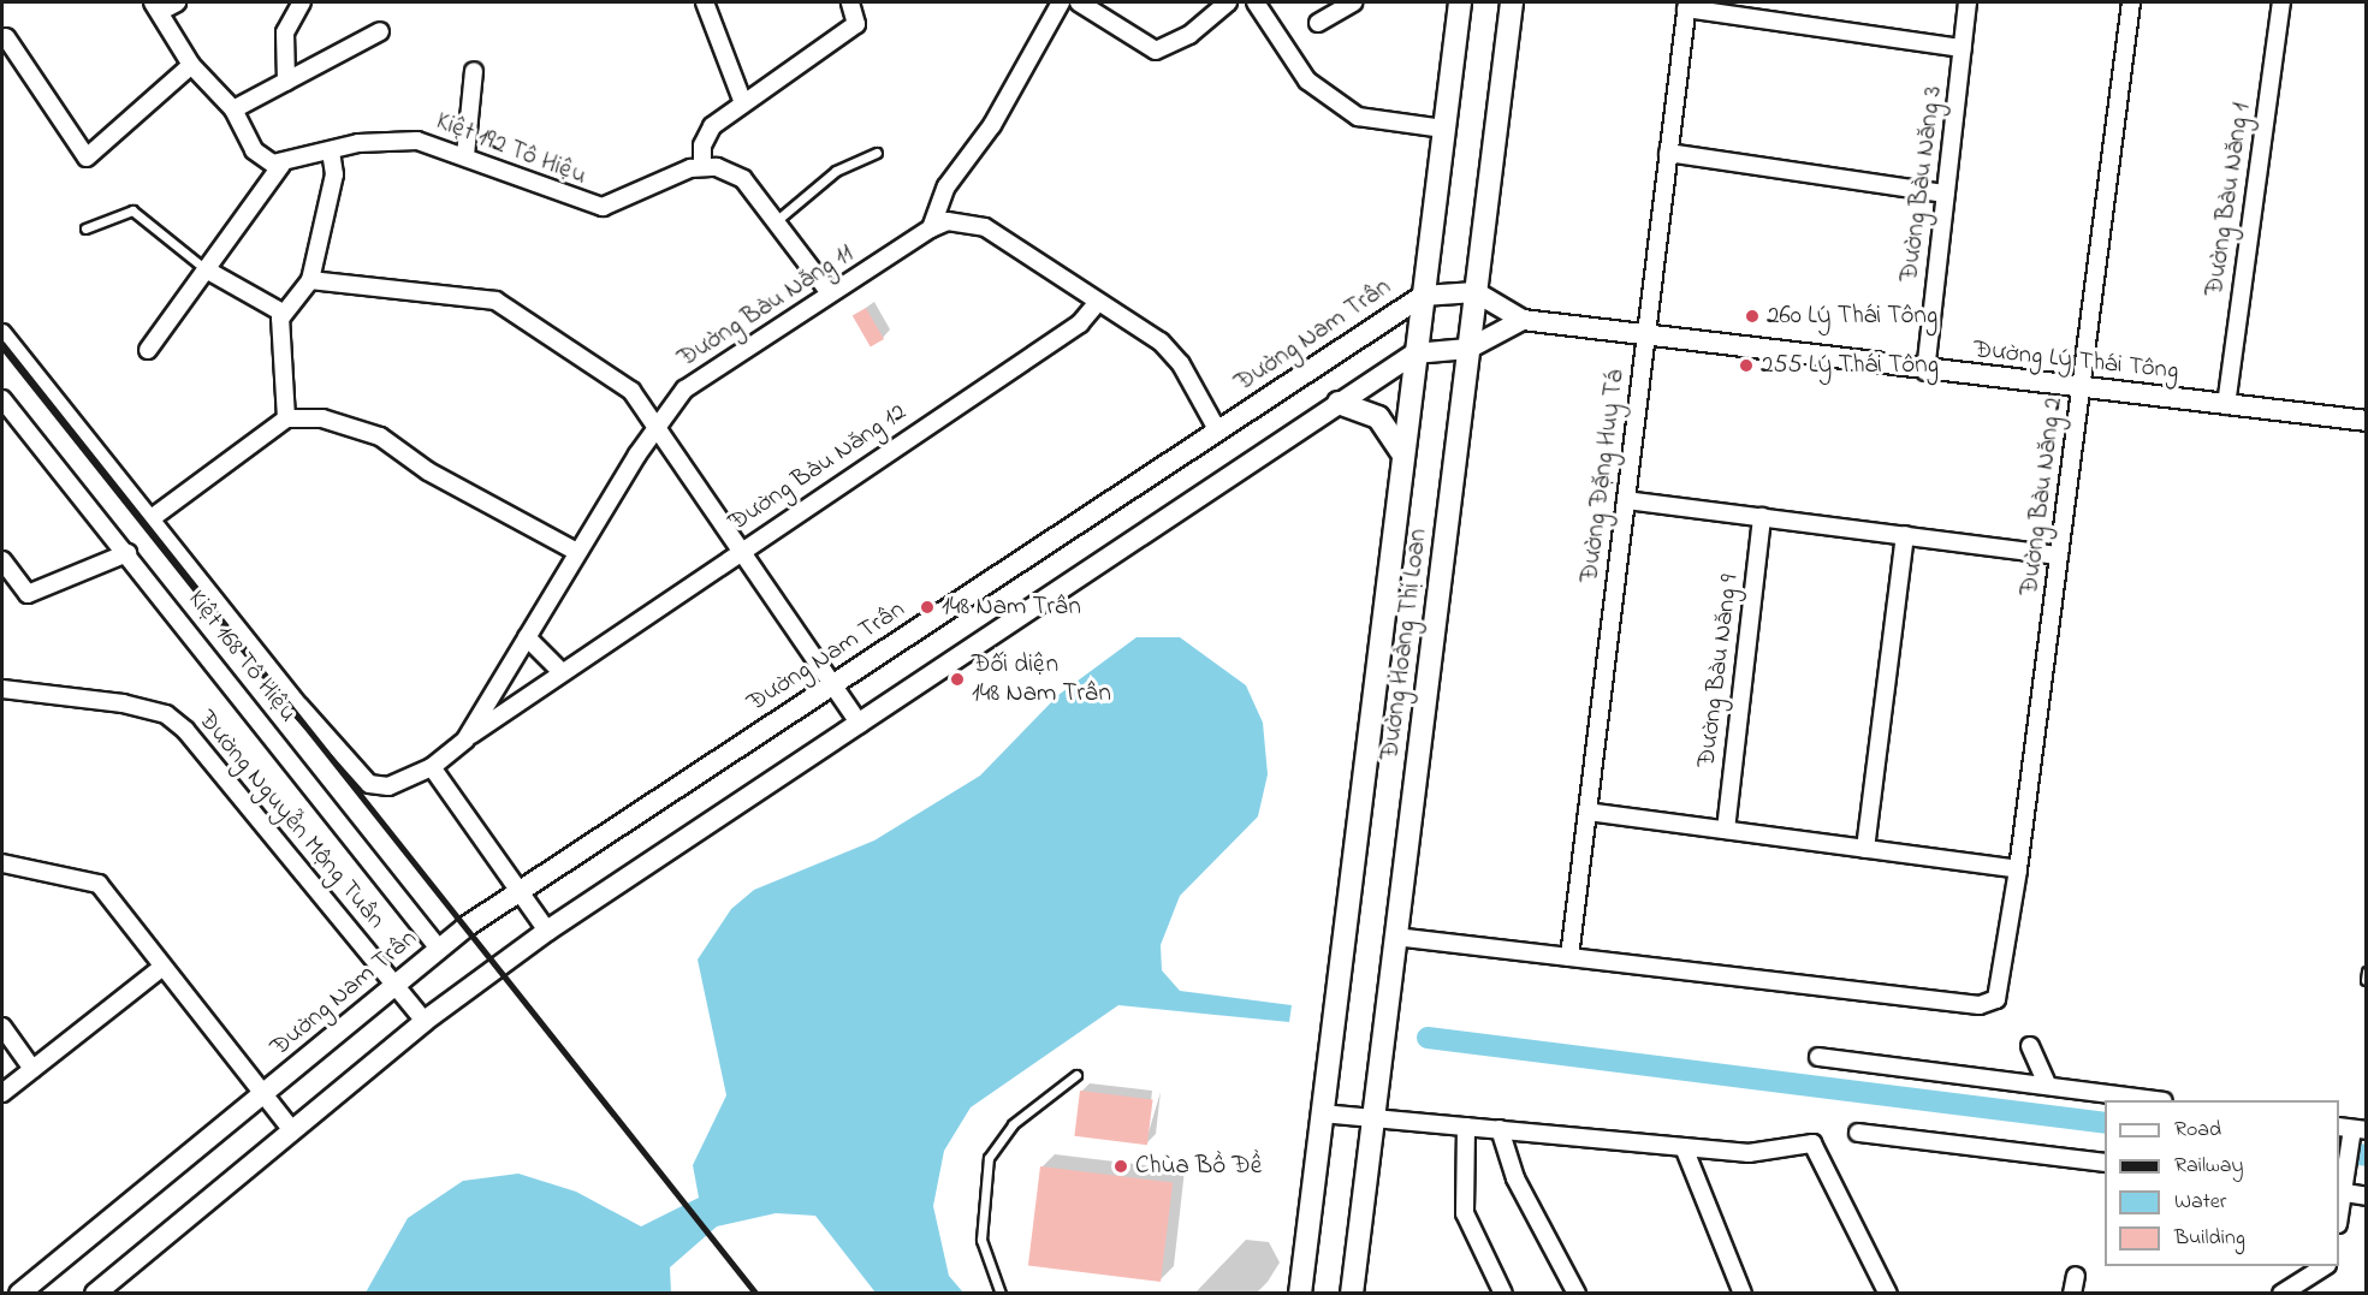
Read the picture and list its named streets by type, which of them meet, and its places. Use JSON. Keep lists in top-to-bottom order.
{
  "streets": {
    "main road": ["Đường Hoàng Thị Loan"],
    "street": [
      "Kiệt 192 Tô Hiệu",
      "Đường Bàu Năng 3",
      "Đường Bàu Năng 1",
      "Đường Bàu Năng 11",
      "Đường Nam Trân",
      "Đường Lý Thái Tông",
      "Đường Bàu Năng 12",
      "Đường Đặng Huy Tá",
      "Đường Bàu Năng 2",
      "Kiệt 168 Tô Hiệu",
      "Đường Bàu Năng 9",
      "Đường Nguyễn Mộng Tuân"
    ]
  },
  "crossings": [
    ["Đường Bàu Năng 3", "Đường Lý Thái Tông"],
    ["Đường Bàu Năng 1", "Đường Lý Thái Tông"],
    ["Đường Bàu Năng 11", "Đường Nam Trân"],
    ["Đường Bàu Năng 11", "Đường Bàu Năng 12"],
    ["Đường Nam Trân", "Đường Hoàng Thị Loan"],
    ["Đường Nam Trân", "Kiệt 168 Tô Hiệu"],
    ["Đường Nam Trân", "Đường Nguyễn Mộng Tuân"],
    ["Đường Lý Thái Tông", "Đường Đặng Huy Tá"],
    ["Đường Lý Thái Tông", "Đường Bàu Năng 2"],
    ["Đường Đặng Huy Tá", "Đường Bàu Năng 2"]
  ],
  "places": [
    "260 Lý Thái Tông",
    "255 Lý Thái Tông",
    "148 Nam Trân",
    "Đối diện 148 Nam Trân",
    "Chùa Bồ Đề"
  ],
  "legend": [
    "Road",
    "Railway",
    "Water",
    "Building"
  ]
}
